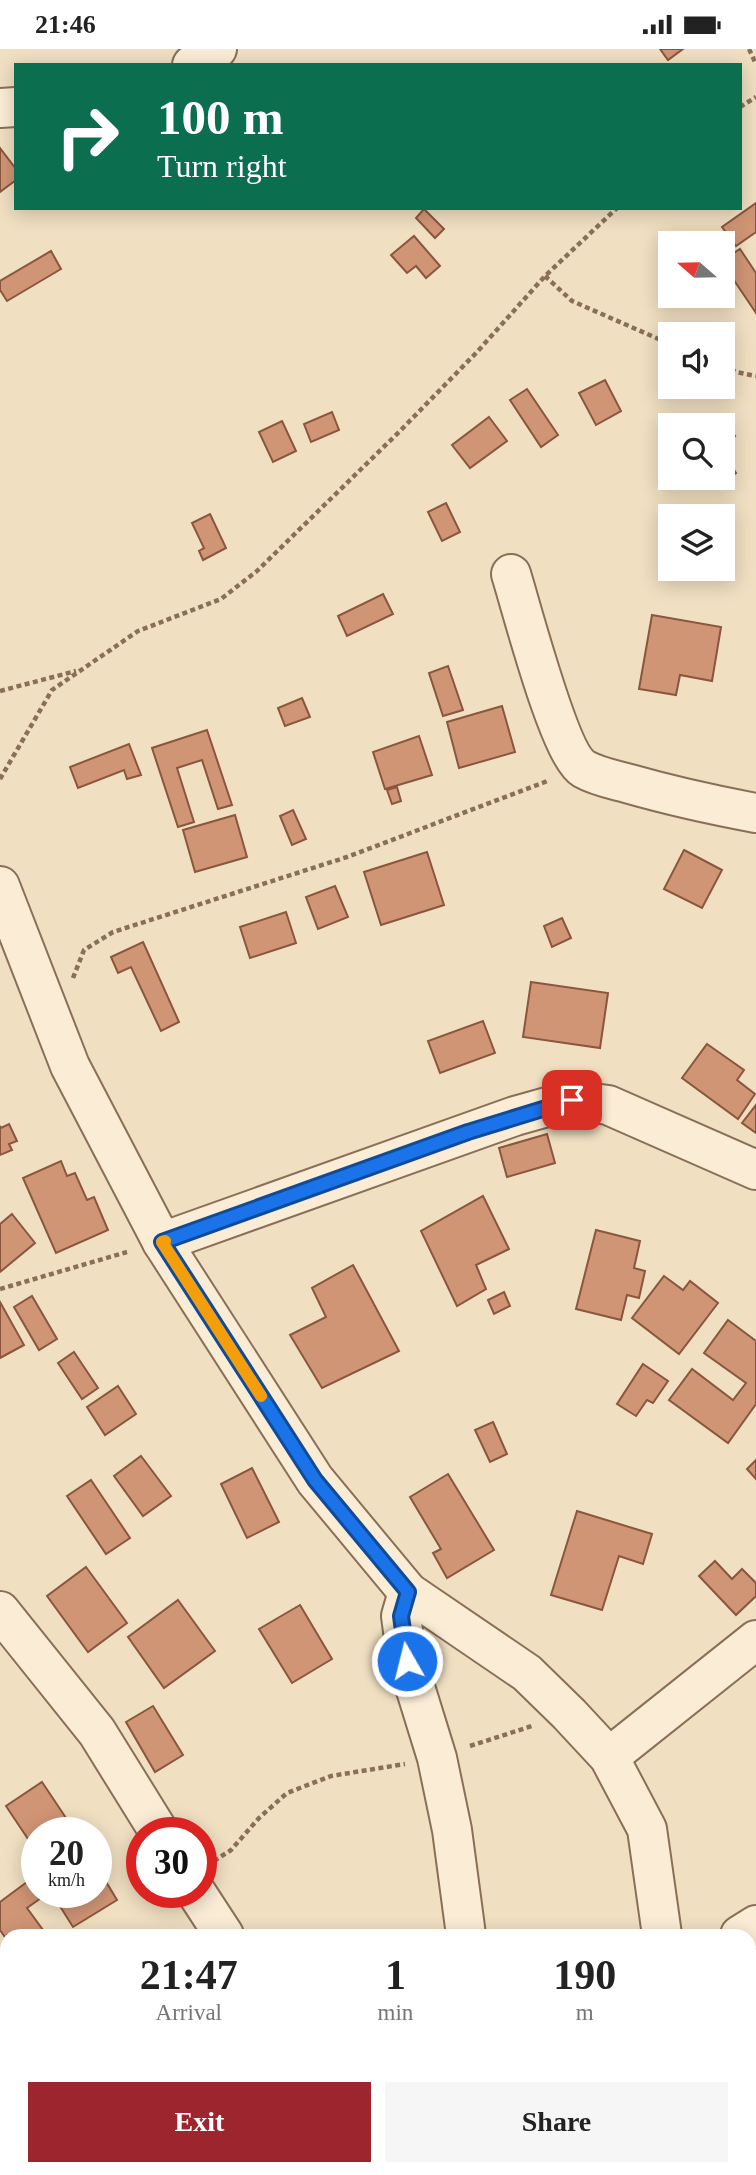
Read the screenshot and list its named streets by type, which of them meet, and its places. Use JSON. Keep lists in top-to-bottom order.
{
  "north": "left",
  "page": {
    "status": "21:46",
    "turn": ["100 m", "Turn right"],
    "speed": "20 km/h",
    "limit": "30",
    "eta": [
      "21:47",
      "Arrival",
      "1",
      "min",
      "190",
      "m"
    ],
    "buttons": ["Exit", "Share"]
  }
}
